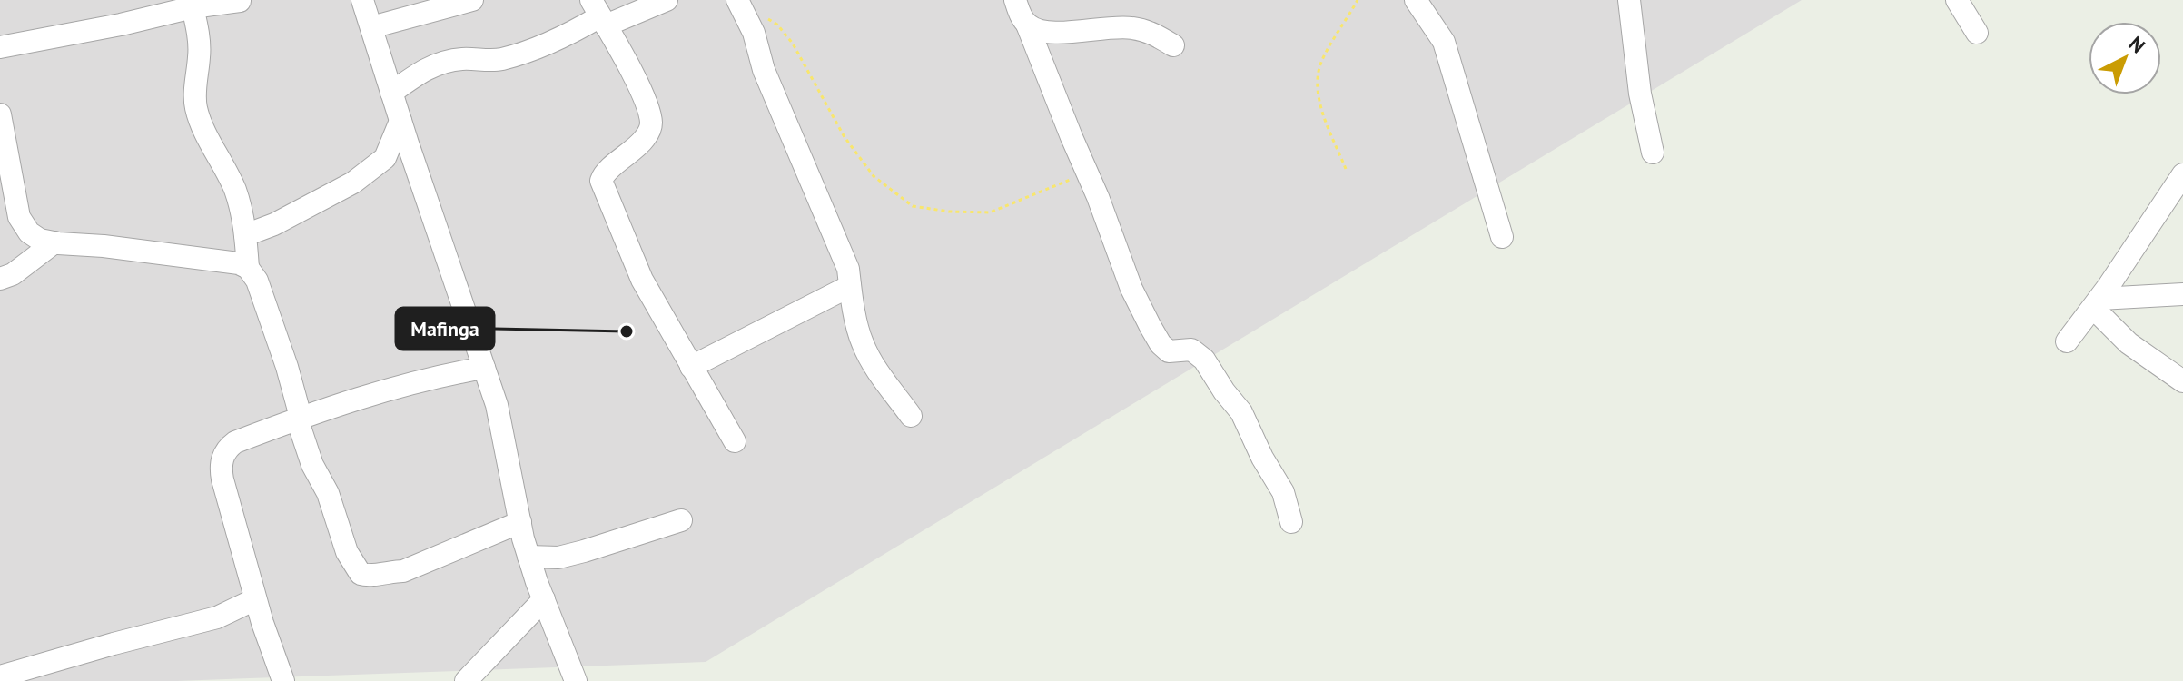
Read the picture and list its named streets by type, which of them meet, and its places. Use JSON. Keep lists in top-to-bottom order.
{
  "places": ["Mafinga"],
  "north": "top right"
}
